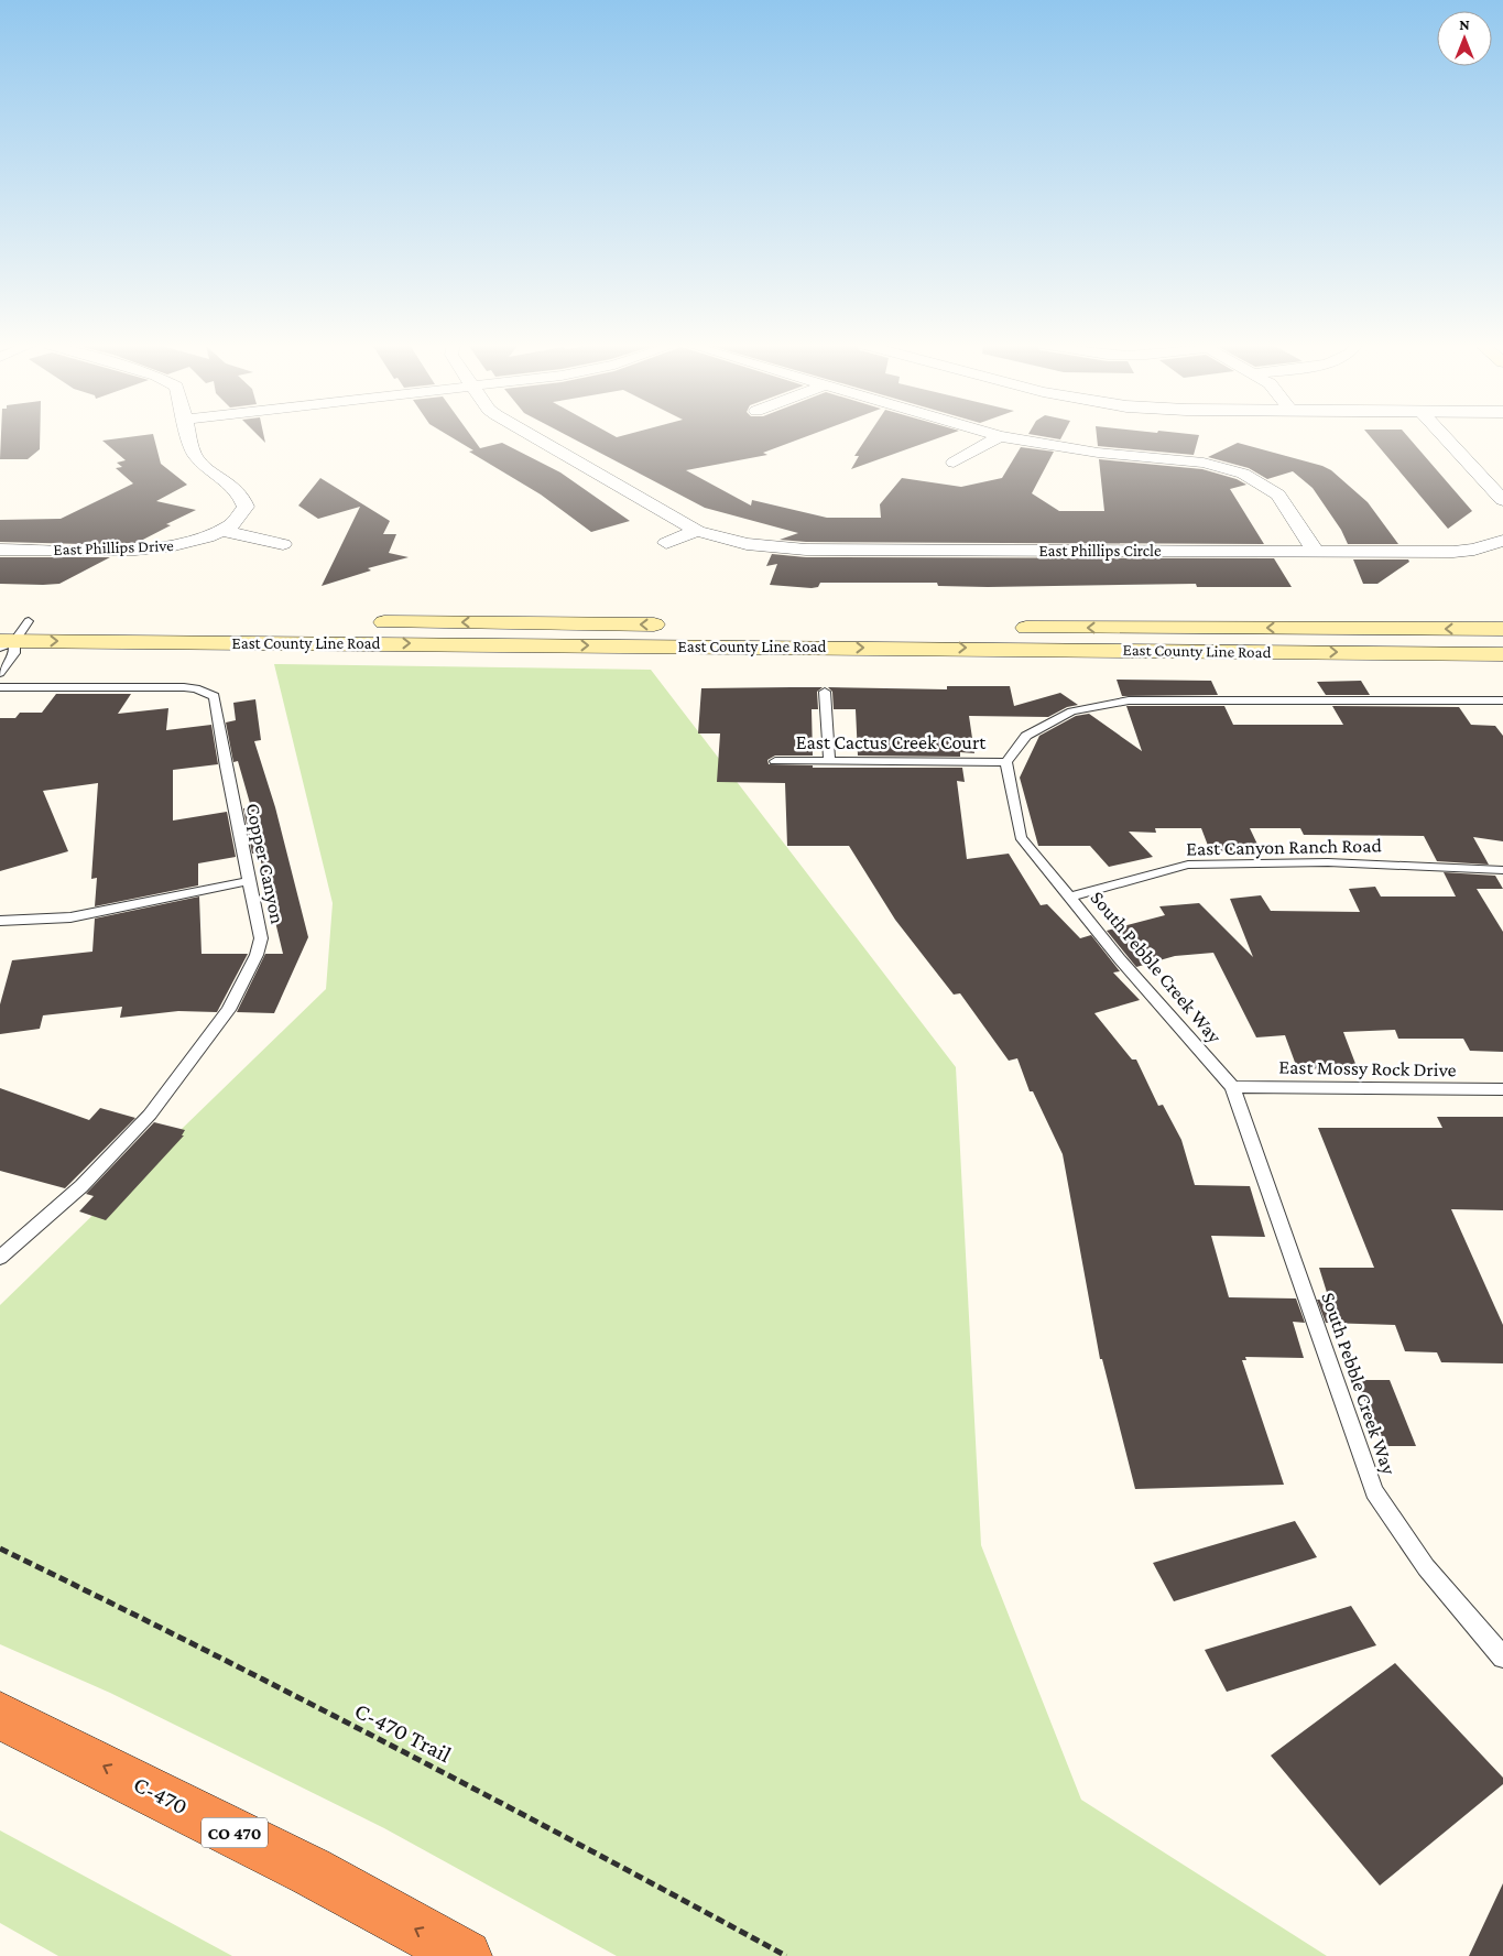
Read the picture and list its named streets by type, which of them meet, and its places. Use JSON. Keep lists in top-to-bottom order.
{
  "streets": {
    "highway": ["C-470", "CO 470"],
    "main road": ["East County Line Road"],
    "street": ["East Phillips Drive", "East Phillips Circle"],
    "lane": [
      "East Cactus Creek Court",
      "East Canyon Ranch Road",
      "Copper Canyon",
      "South Pebble Creek Way",
      "East Mossy Rock Drive"
    ],
    "path": ["C-470 Trail"]
  },
  "crossings": [
    ["East Cactus Creek Court", "South Pebble Creek Way"],
    ["East Canyon Ranch Road", "South Pebble Creek Way"],
    ["South Pebble Creek Way", "East Mossy Rock Drive"]
  ],
  "one_way": ["C-470"],
  "north": "top"
}
